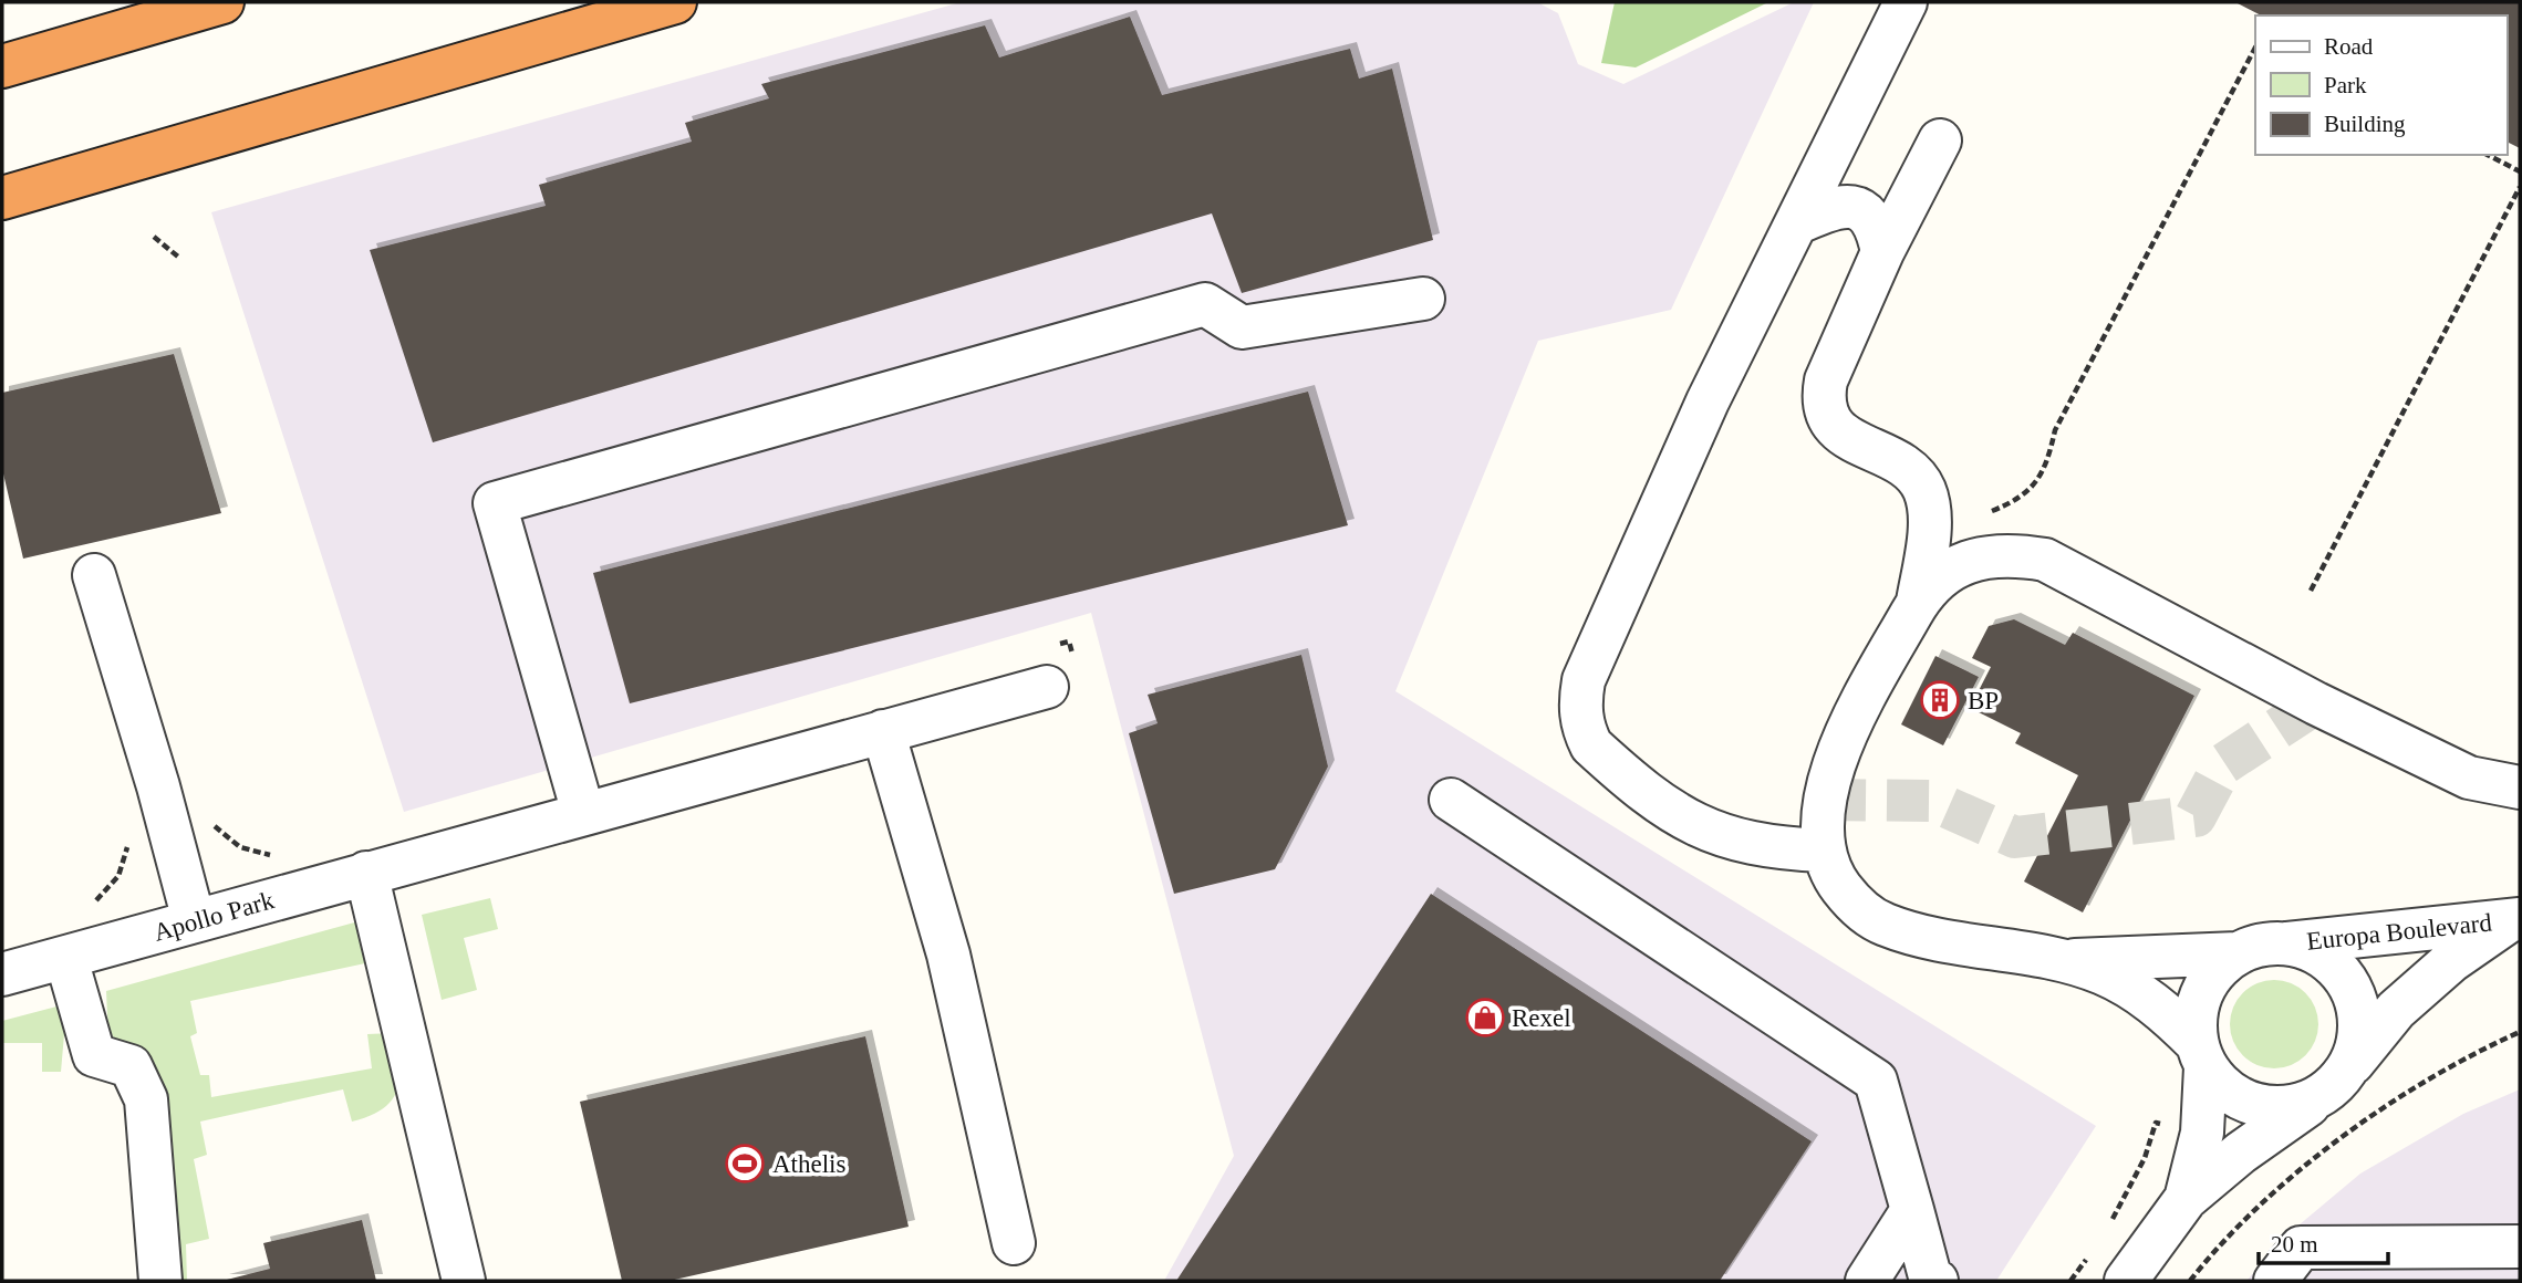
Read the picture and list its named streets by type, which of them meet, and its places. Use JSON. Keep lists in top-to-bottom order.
{
  "streets": {
    "street": ["Apollo Park", "Europa Boulevard"]
  },
  "places": {
    "building": ["BP"],
    "shop": ["Rexel"],
    "sports": ["Athelis"]
  },
  "legend": ["Road", "Park", "Building"],
  "scale_bar": "20 m"
}
